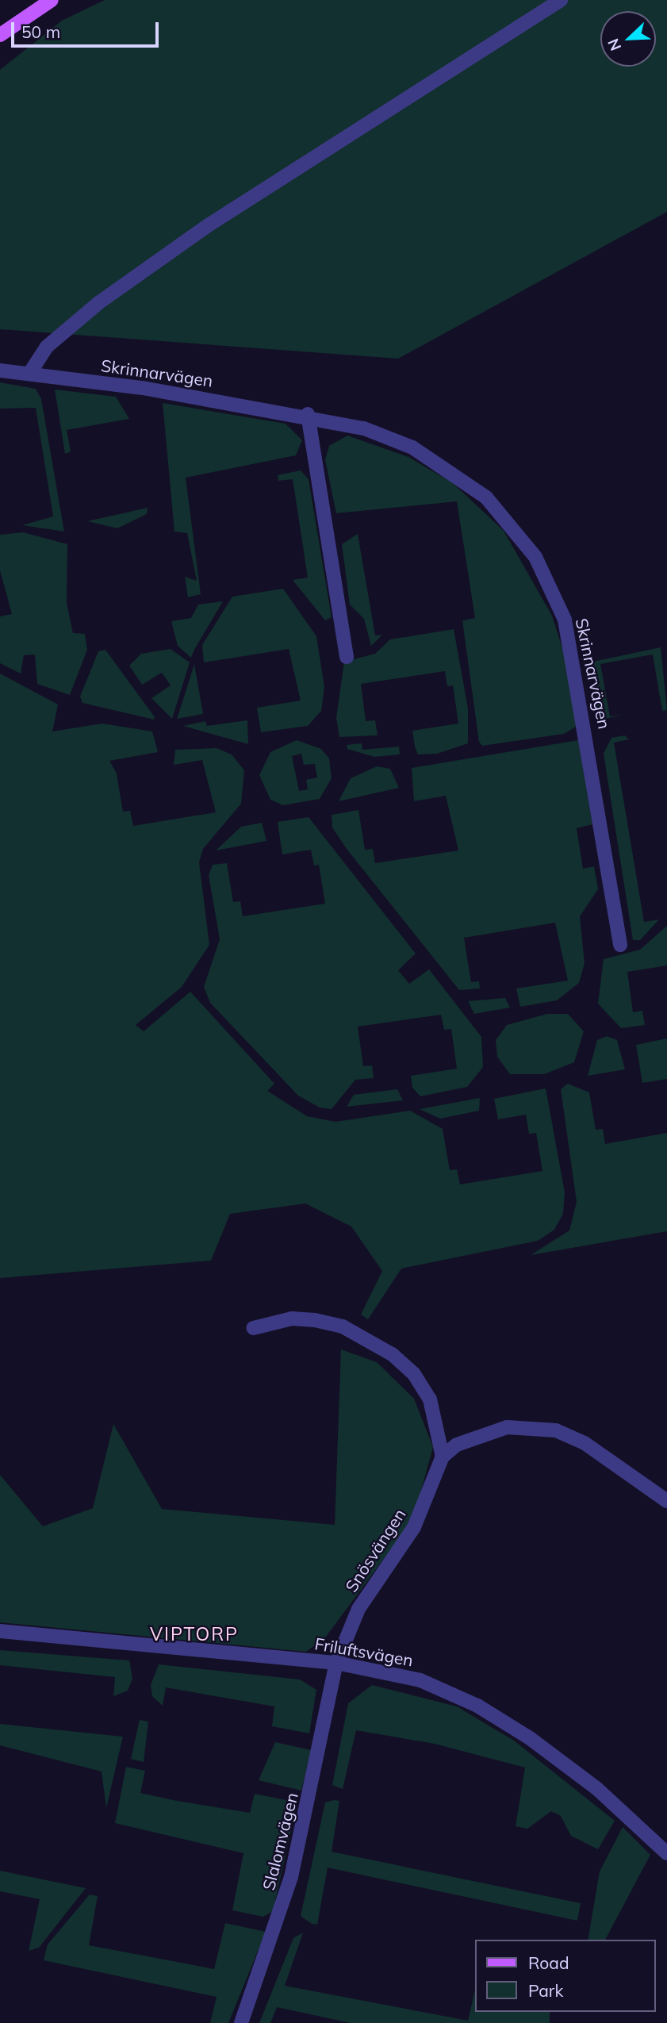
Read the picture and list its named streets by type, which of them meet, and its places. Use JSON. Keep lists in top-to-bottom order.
{
  "streets": {
    "street": [
      "Skrinnarvägen",
      "Snösvängen",
      "Friluftsvägen",
      "Slalomvägen"
    ]
  },
  "crossings": [
    ["Snösvängen", "Friluftsvägen"],
    ["Snösvängen", "Slalomvägen"],
    ["Friluftsvägen", "Slalomvägen"]
  ],
  "districts": ["VIPTORP"],
  "legend": ["Road", "Park"],
  "scale_bar": "50 m",
  "north": "bottom left"
}
